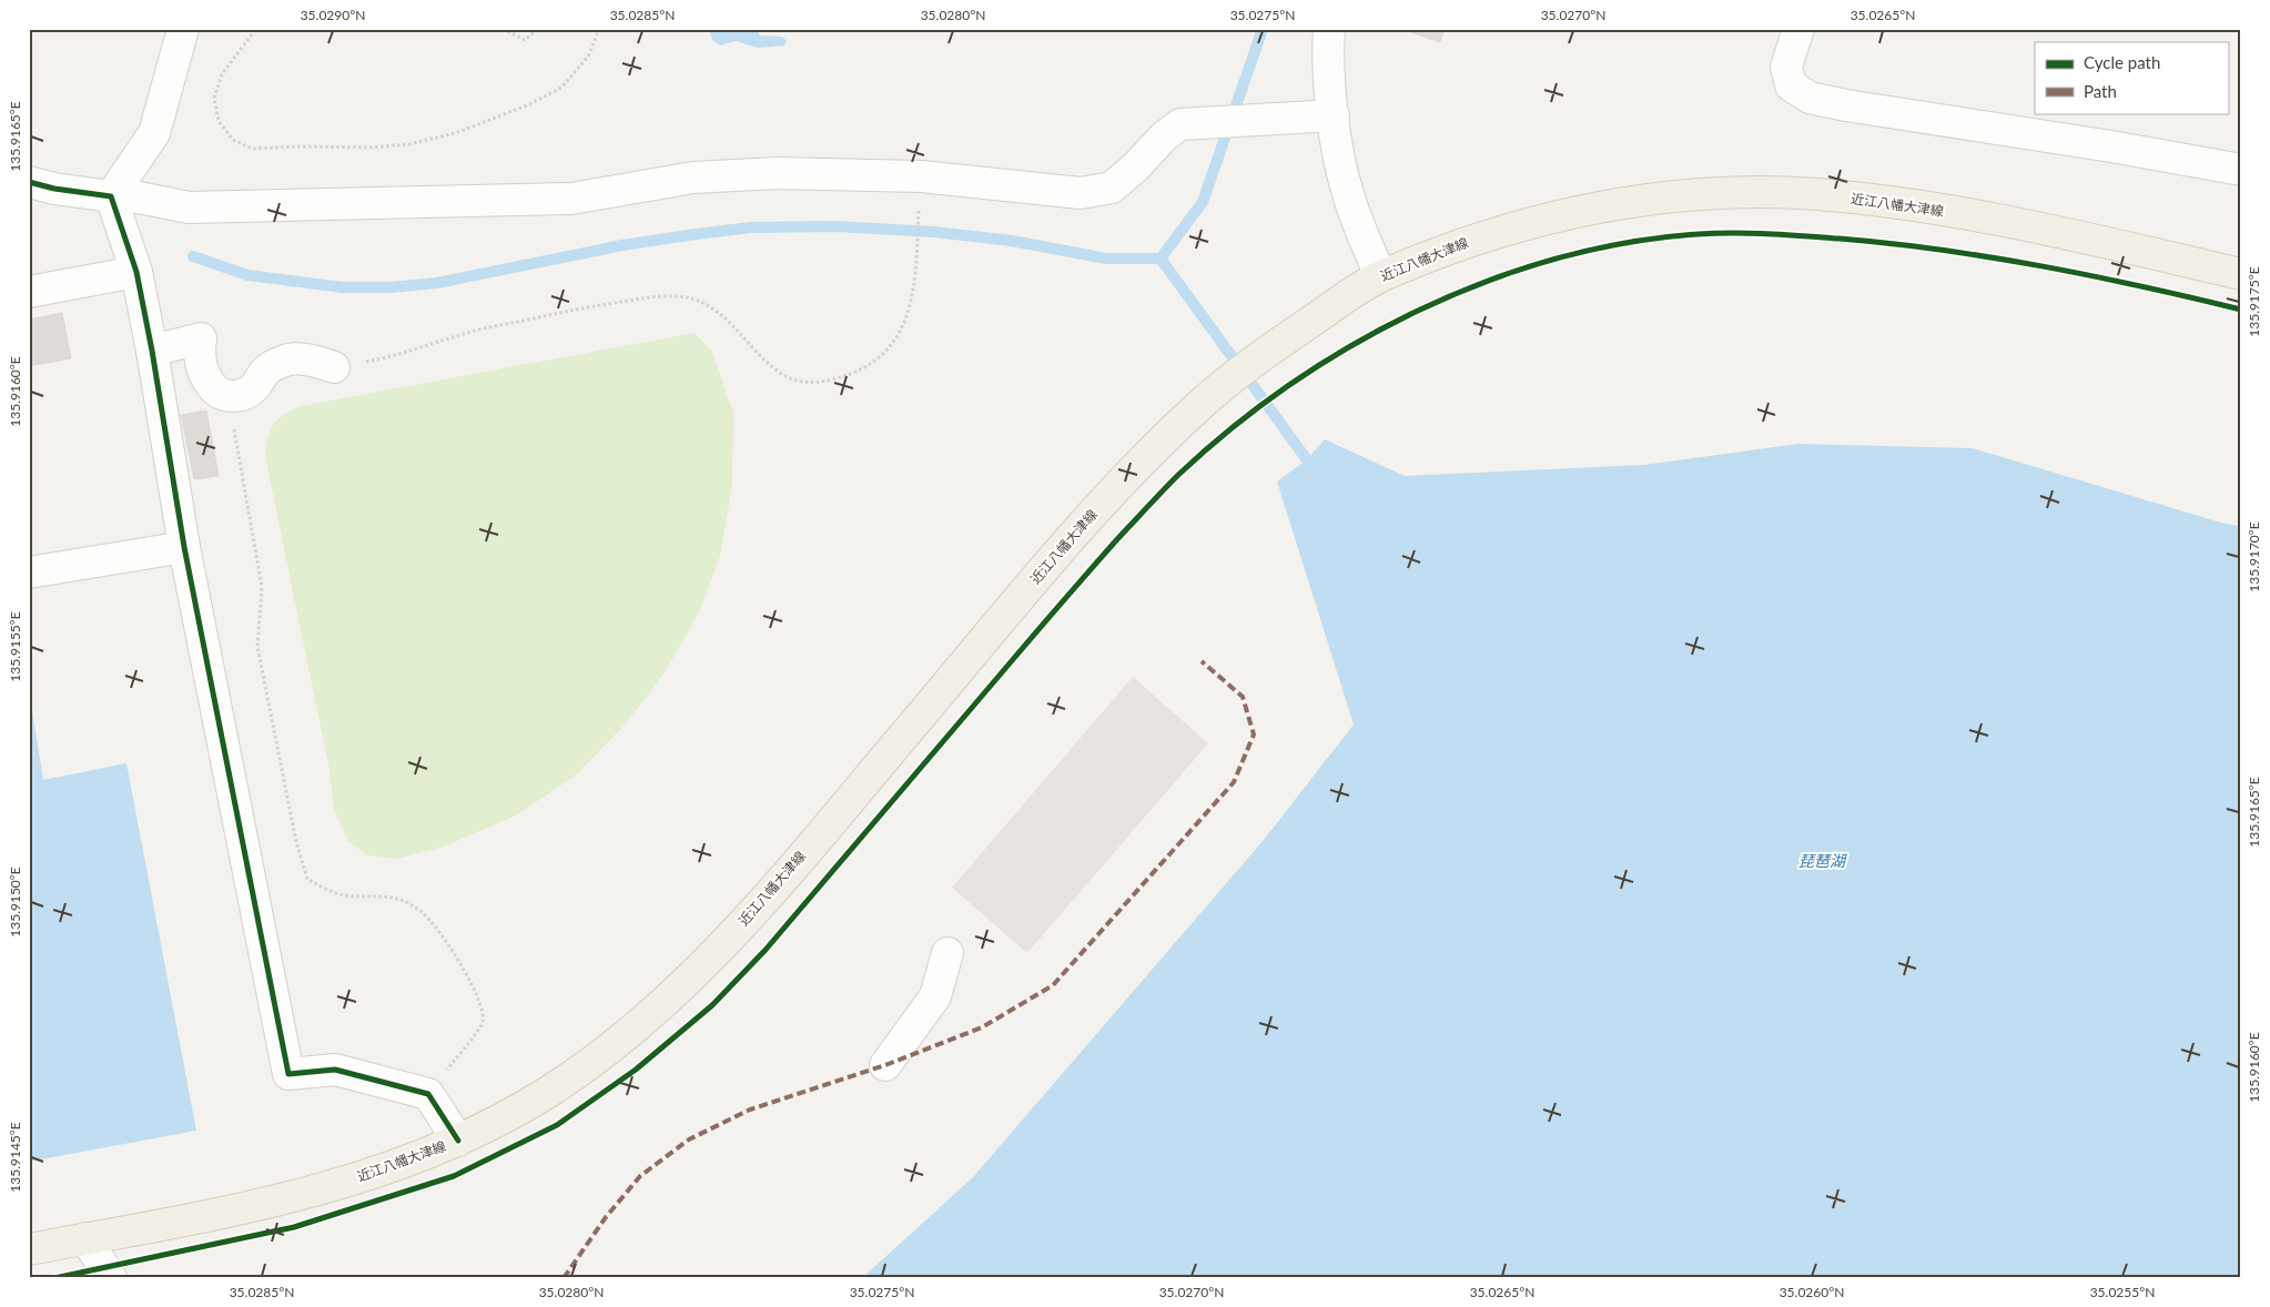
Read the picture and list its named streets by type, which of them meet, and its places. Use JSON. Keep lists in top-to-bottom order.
{
  "streets": {
    "main road": ["近江八幡大津線"]
  },
  "water": ["琵琶湖"],
  "legend": ["Cycle path", "Path"],
  "coordinates": [
    "35.0290°N",
    "35.0285°N",
    "35.0280°N",
    "35.0275°N",
    "35.0270°N",
    "35.0265°N",
    "135.9165°E",
    "135.9175°E",
    "135.9160°E",
    "135.9170°E",
    "135.9155°E",
    "135.9150°E",
    "135.9145°E",
    "35.0260°N",
    "35.0255°N"
  ]
}
